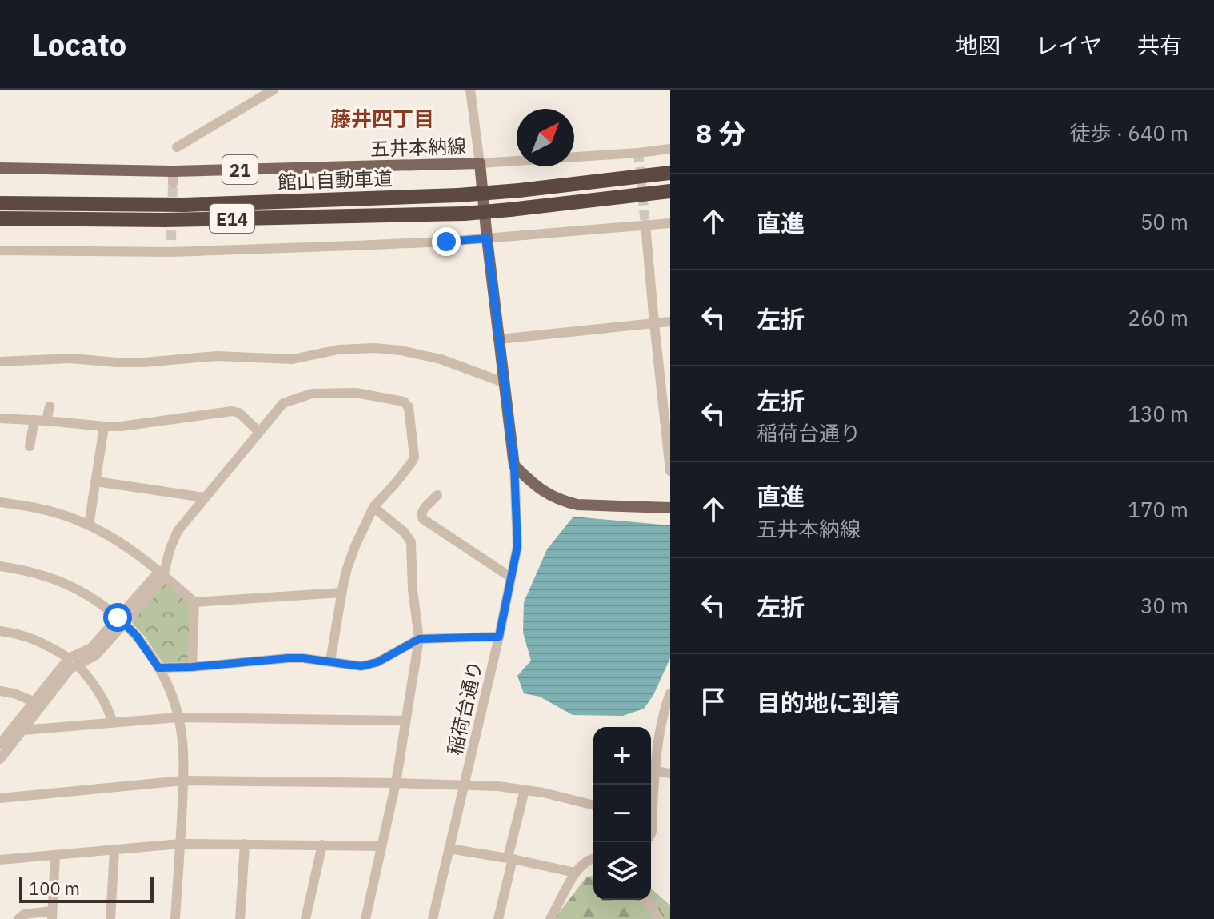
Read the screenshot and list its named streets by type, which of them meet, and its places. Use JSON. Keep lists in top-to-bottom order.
{
  "streets": {
    "highway": ["館山自動車道", "E14"],
    "main road": ["五井本納線", "21"],
    "street": ["稲荷台通り"]
  },
  "crossings": [
    ["五井本納線", "稲荷台通り"]
  ],
  "districts": ["藤井四丁目"],
  "scale_bar": "100 m",
  "north": "top right",
  "page": {
    "header": "Locato",
    "nav": ["地図", "レイヤ", "共有"],
    "heading": ["8 分", "徒歩 · 640 m"],
    "list": [
      ["直進", "50 m"],
      ["左折", "260 m"],
      ["左折", "稲荷台通り", "130 m"],
      ["直進", "五井本納線", "170 m"],
      ["左折", "30 m"],
      "目的地に到着"
    ],
    "map_buttons": ["+", "−"],
    "scale": "100 m"
  }
}
